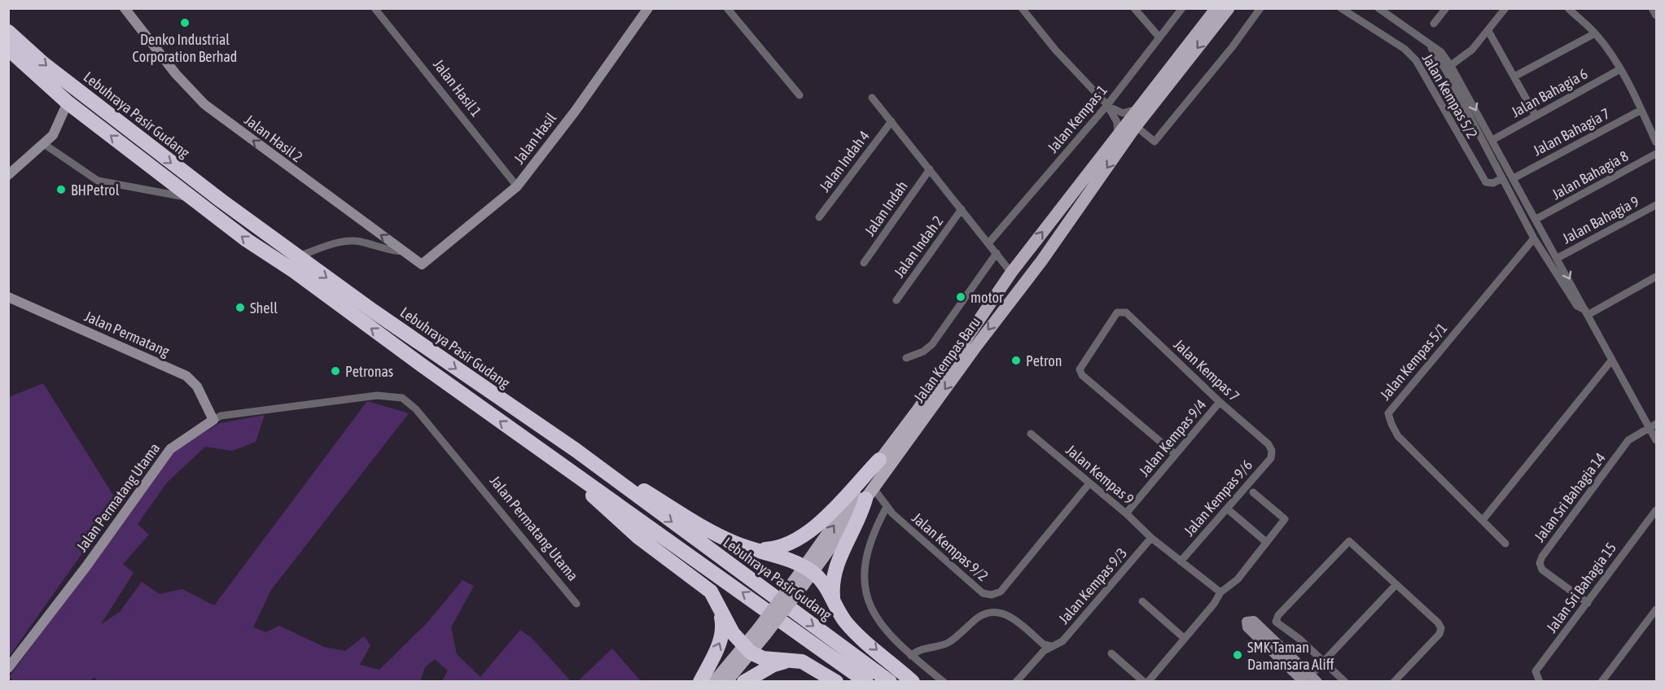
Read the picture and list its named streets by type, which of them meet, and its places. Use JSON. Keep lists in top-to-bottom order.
{
  "streets": {
    "highway": ["Lebuhraya Pasir Gudang"],
    "main road": ["Jalan Kempas Baru"],
    "street": [
      "Jalan Hasil 1",
      "Jalan Bahagia 6",
      "Jalan Kempas 5/2",
      "Jalan Kempas 1",
      "Jalan Bahagia 7",
      "Jalan Hasil 2",
      "Jalan Hasil",
      "Jalan Indah 4",
      "Jalan Bahagia 8",
      "Jalan Indah",
      "Jalan Bahagia 9",
      "Jalan Indah 2",
      "Jalan Permatang",
      "Jalan Kempas 5/1",
      "Jalan Kempas 7",
      "Jalan Kempas 9/4",
      "Jalan Kempas 9",
      "Jalan Permatang Utama",
      "Jalan Sri Bahagia 14",
      "Jalan Kempas 9/6",
      "Jalan Kempas 9/2",
      "Jalan Kempas 9/3",
      "Jalan Sri Bahagia 15"
    ]
  },
  "crossings": [
    ["Jalan Hasil 1", "Jalan Hasil"],
    ["Jalan Hasil 2", "Jalan Hasil"],
    ["Jalan Permatang", "Jalan Permatang Utama"],
    ["Jalan Kempas Baru", "Jalan Kempas 9/2"],
    ["Jalan Kempas 7", "Jalan Kempas 9/4"],
    ["Jalan Kempas 7", "Jalan Kempas 9/6"],
    ["Jalan Kempas 9/4", "Jalan Kempas 9"],
    ["Jalan Kempas 9", "Jalan Kempas 9/6"],
    ["Jalan Kempas 9", "Jalan Kempas 9/2"],
    ["Jalan Kempas 9", "Jalan Kempas 9/3"],
    ["Jalan Sri Bahagia 14", "Jalan Sri Bahagia 15"]
  ],
  "one_way": ["Jalan Hasil 2"],
  "places": [
    "Denko Industrial Corporation Berhad",
    "BHPetrol",
    "motor",
    "Shell",
    "Petron",
    "Petronas",
    "SMK Taman Damansara Aliff"
  ]
}
